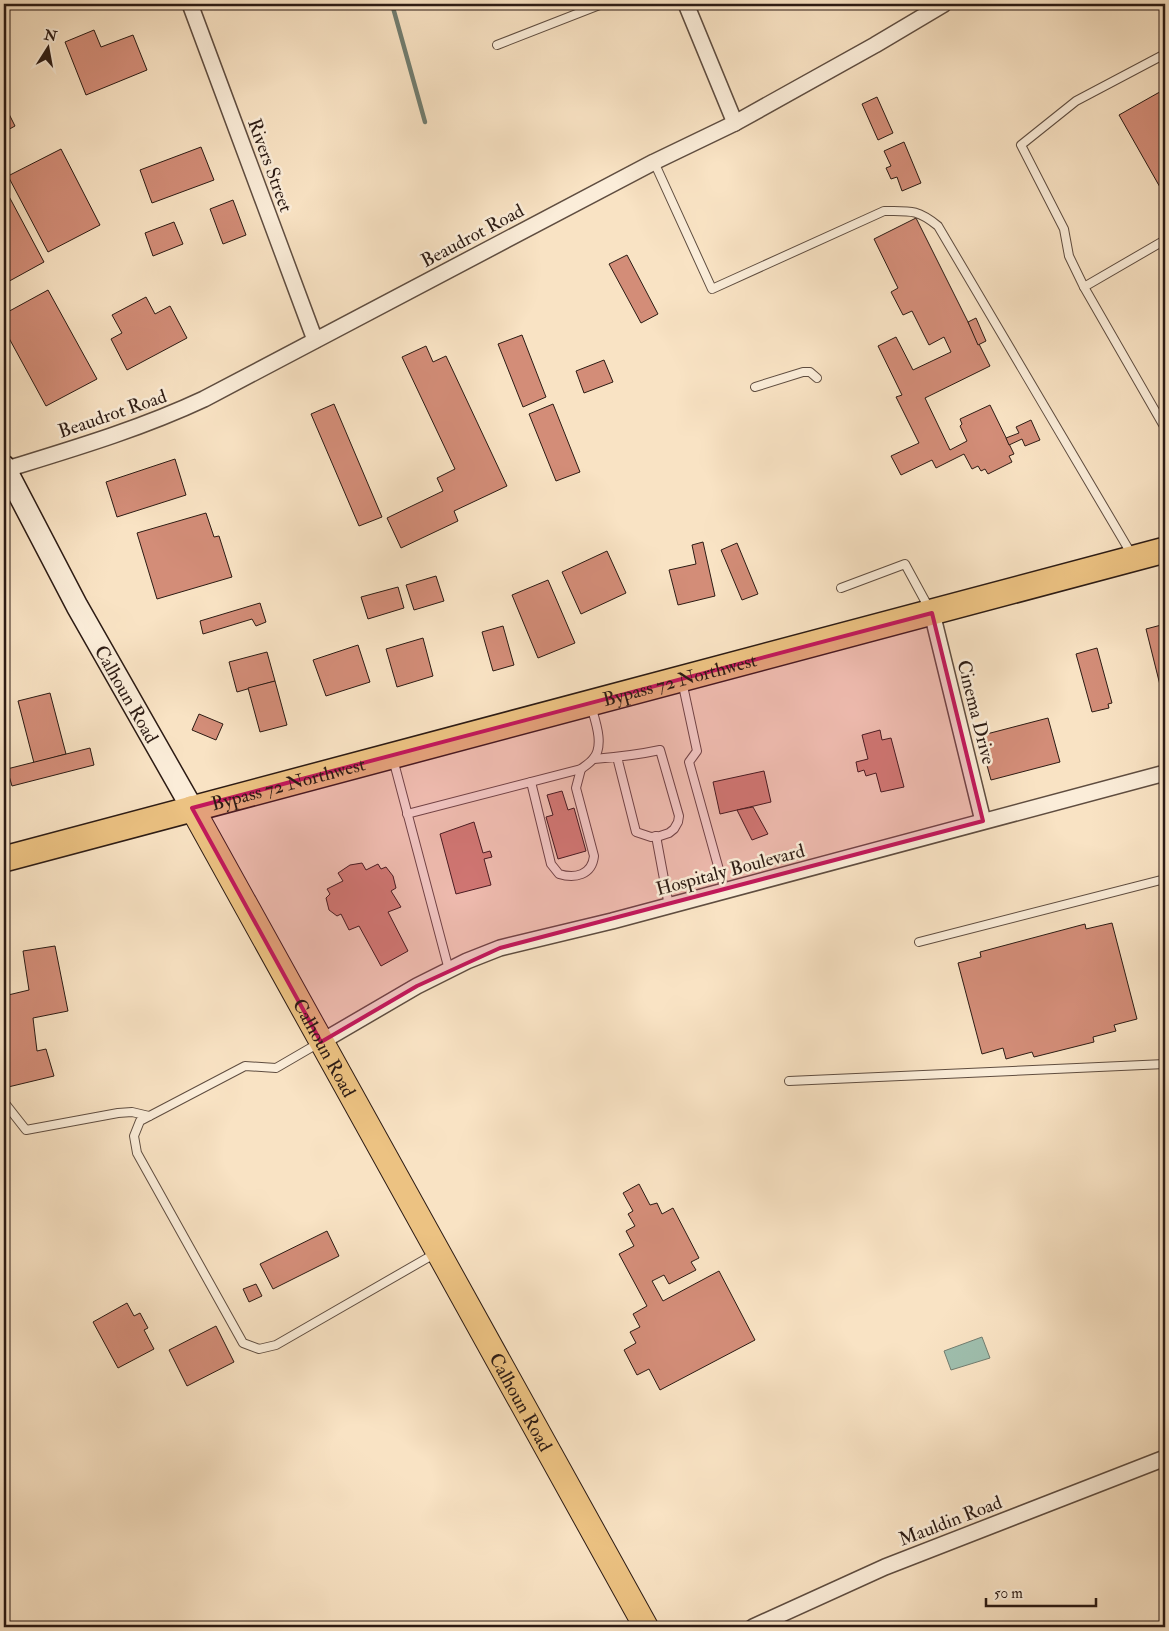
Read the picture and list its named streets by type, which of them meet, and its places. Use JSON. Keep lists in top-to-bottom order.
{
  "streets": {
    "highway": ["Bypass 72 Northwest"],
    "main road": ["Calhoun Road"],
    "street": [
      "Rivers Street",
      "Beaudrot Road",
      "Cinema Drive",
      "Hospitaly Boulevard",
      "Mauldin Road"
    ]
  },
  "crossings": [
    ["Rivers Street", "Beaudrot Road"],
    ["Beaudrot Road", "Calhoun Road"],
    ["Bypass 72 Northwest", "Calhoun Road"],
    ["Bypass 72 Northwest", "Cinema Drive"],
    ["Calhoun Road", "Hospitaly Boulevard"],
    ["Cinema Drive", "Hospitaly Boulevard"]
  ],
  "scale_bar": "50 m",
  "north": "top"
}
